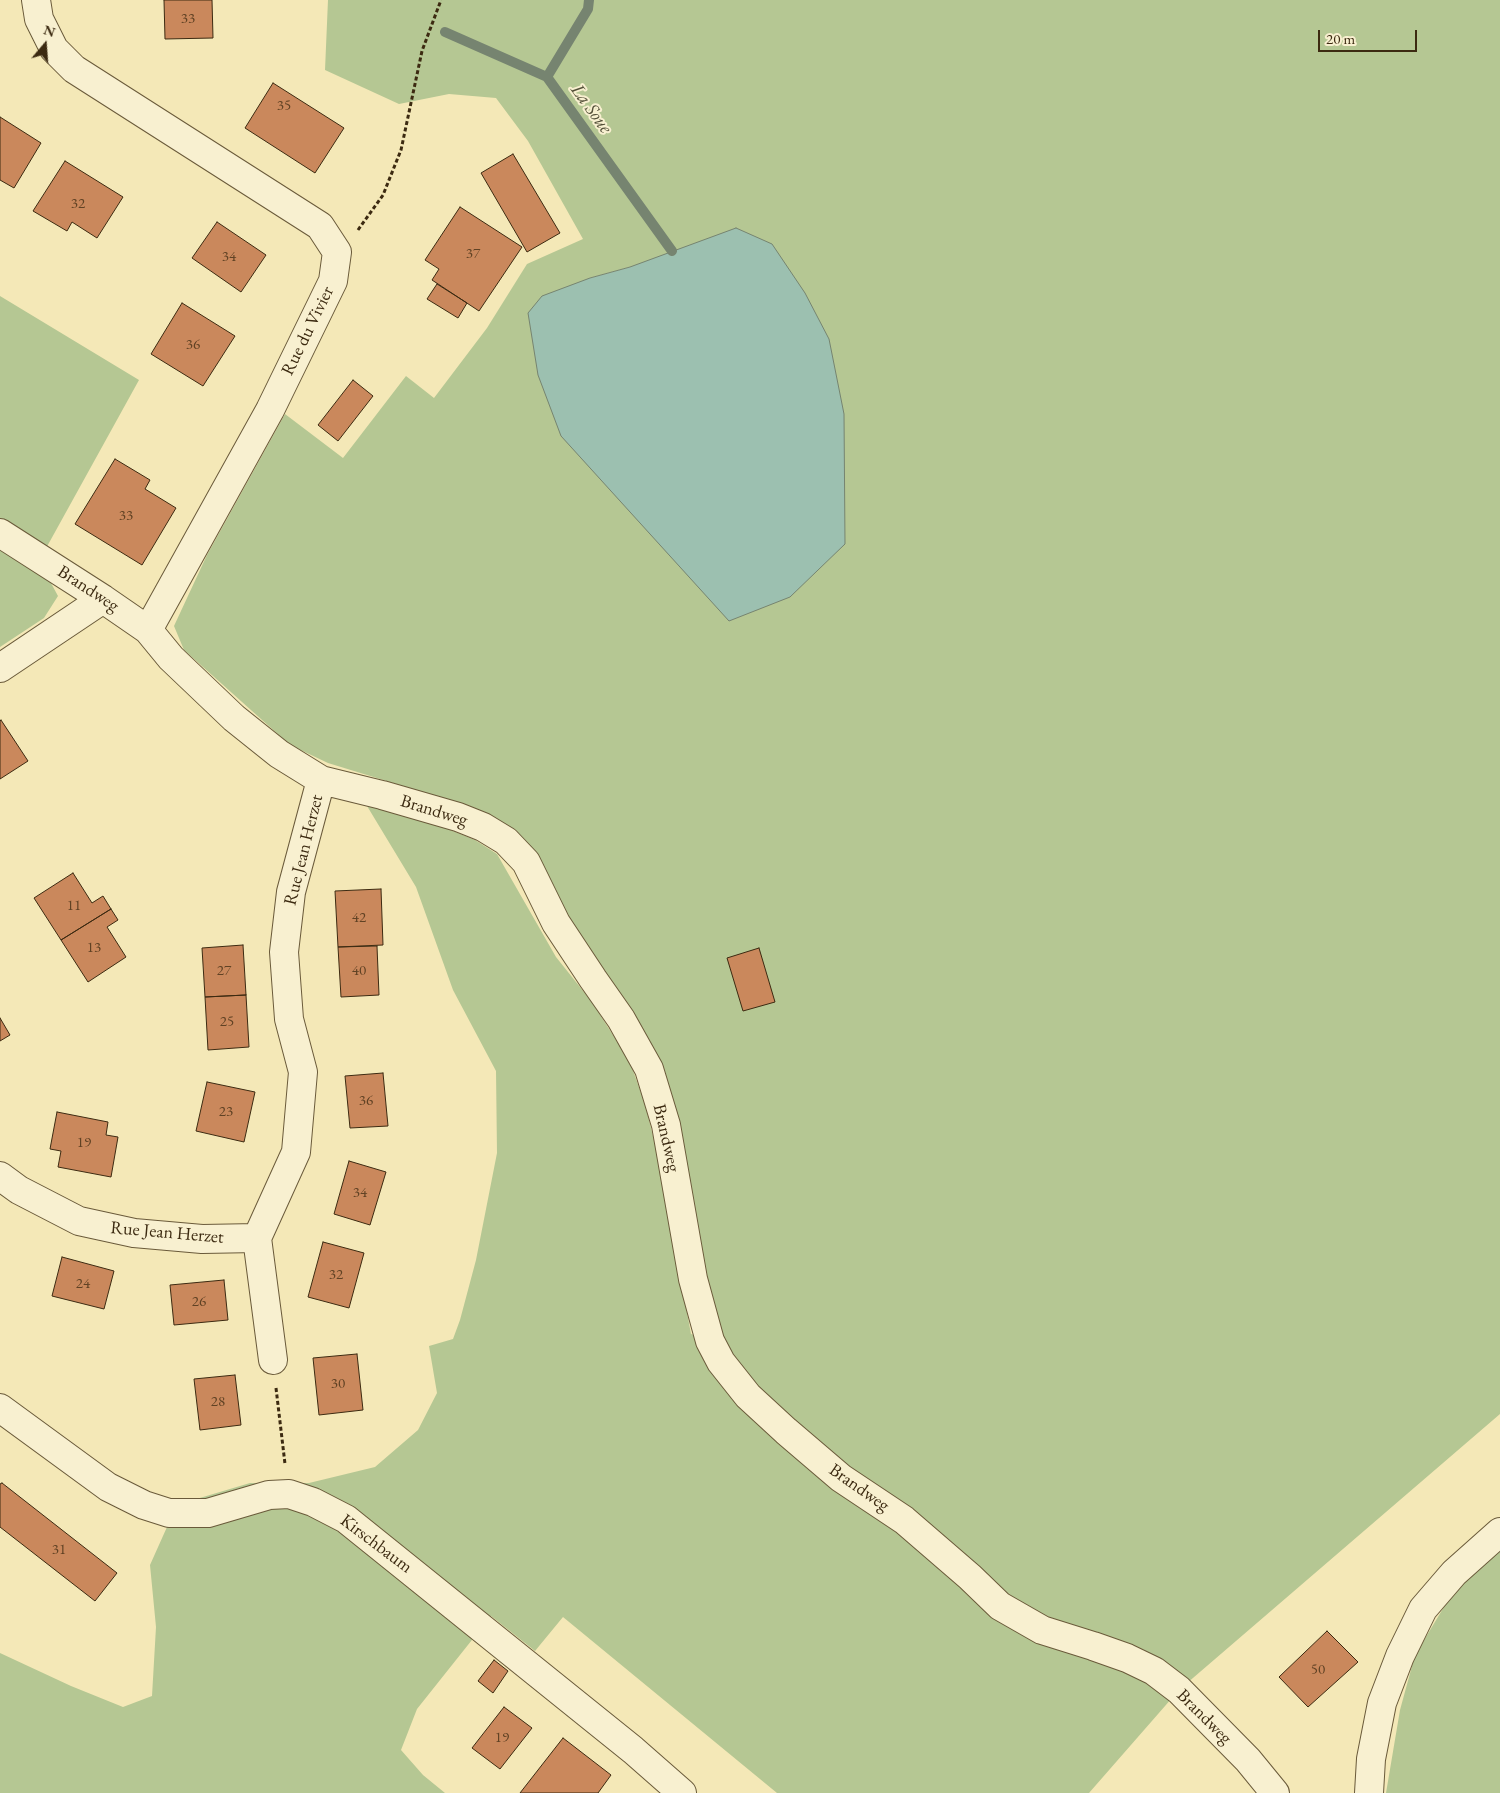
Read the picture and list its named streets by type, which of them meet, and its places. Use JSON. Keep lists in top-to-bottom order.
{
  "streets": {
    "street": [
      "Rue du Vivier",
      "Brandweg",
      "Rue Jean Herzet",
      "Kirschbaum"
    ]
  },
  "crossings": [
    ["Rue du Vivier", "Brandweg"],
    ["Brandweg", "Rue Jean Herzet"]
  ],
  "water": ["La Soue"],
  "house_numbers": [
    "33",
    "35",
    "32",
    "37",
    "34",
    "36",
    "33",
    "11",
    "42",
    "13",
    "27",
    "40",
    "25",
    "36",
    "23",
    "19",
    "34",
    "32",
    "24",
    "26",
    "30",
    "28",
    "31",
    "50",
    "19"
  ],
  "scale_bar": "20 m",
  "north": "top"
}
